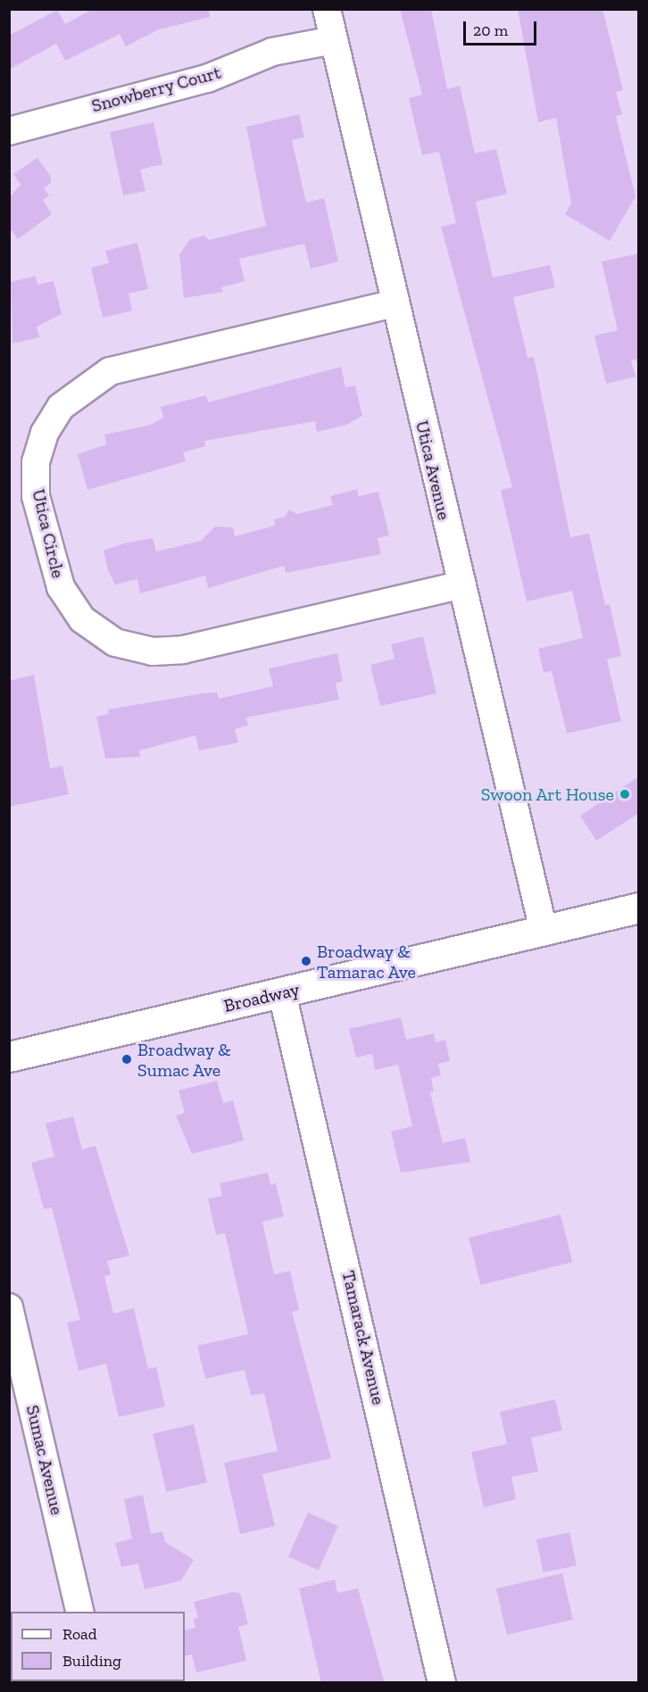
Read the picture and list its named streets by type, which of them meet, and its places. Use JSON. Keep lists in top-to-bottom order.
{
  "streets": {
    "main road": ["Broadway"],
    "street": [
      "Snowberry Court",
      "Utica Avenue",
      "Utica Circle",
      "Tamarack Avenue",
      "Sumac Avenue"
    ]
  },
  "crossings": [
    ["Snowberry Court", "Utica Avenue"],
    ["Utica Avenue", "Utica Circle"],
    ["Utica Avenue", "Broadway"],
    ["Broadway", "Tamarack Avenue"]
  ],
  "places": ["Swoon Art House", "Broadway & Tamarac Ave", "Broadway & Sumac Ave"],
  "legend": ["Road", "Building"],
  "scale_bar": "20 m"
}
